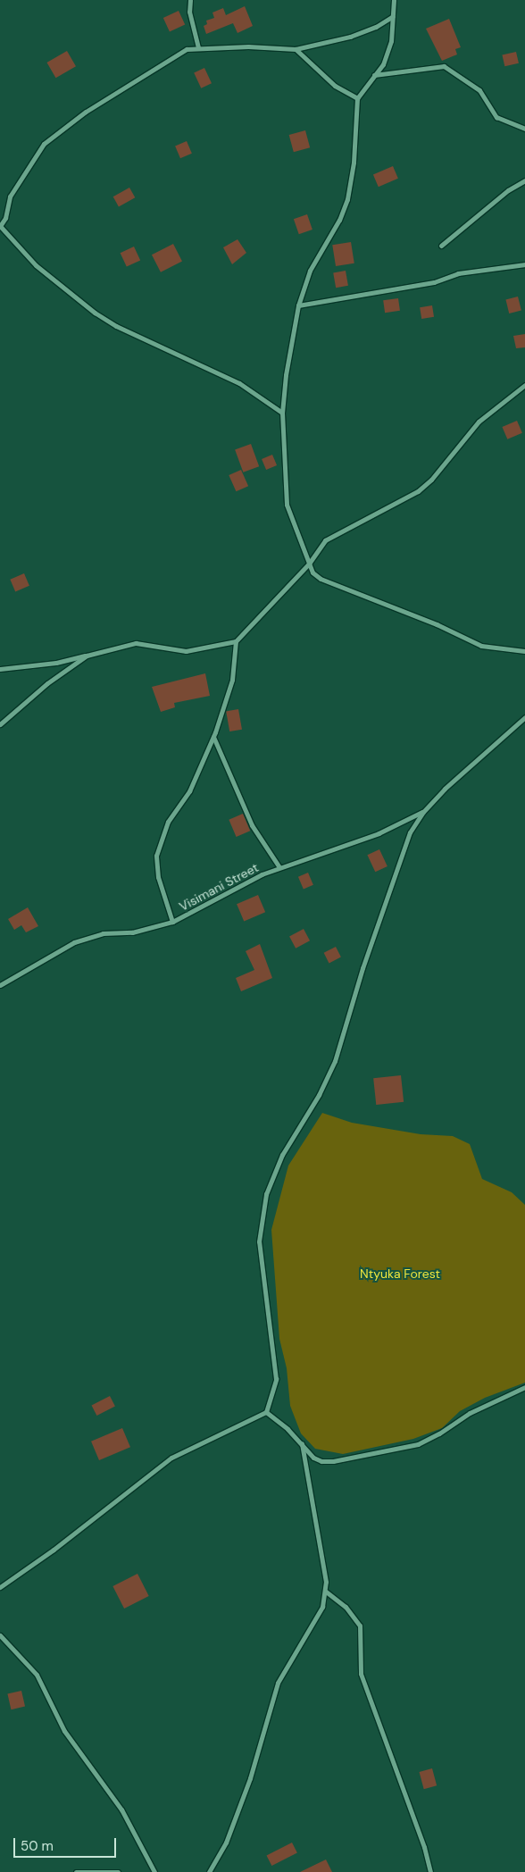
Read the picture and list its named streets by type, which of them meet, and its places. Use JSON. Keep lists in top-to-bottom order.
{
  "streets": {
    "street": ["Visimani Street"]
  },
  "parks": ["Ntyuka Forest"],
  "scale_bar": "50 m"
}
